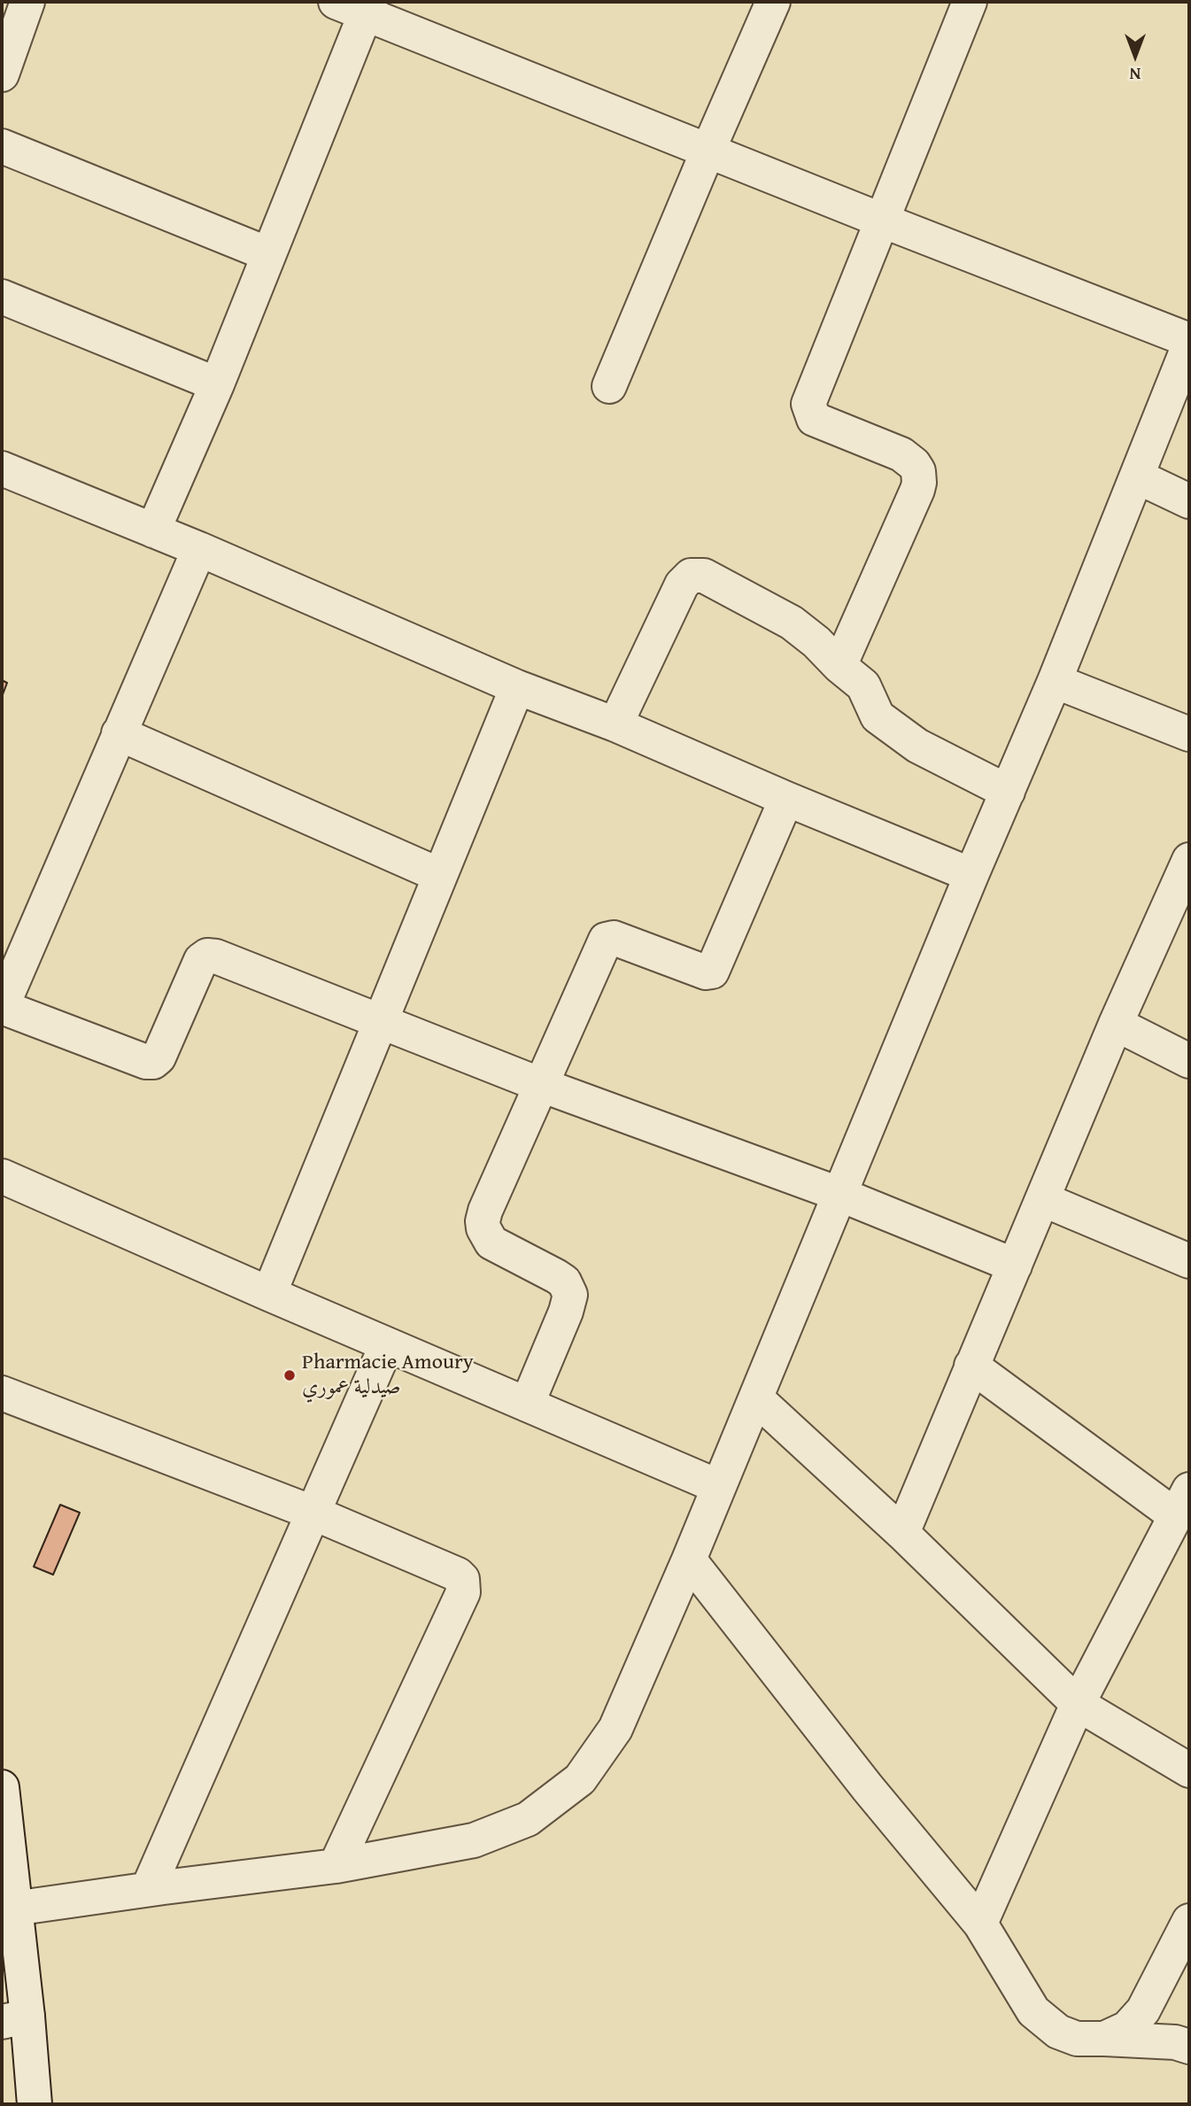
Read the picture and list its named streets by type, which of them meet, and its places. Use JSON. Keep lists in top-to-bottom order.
{
  "places": ["Pharmacie Amoury صيدلية عموري"],
  "north": "bottom"
}
